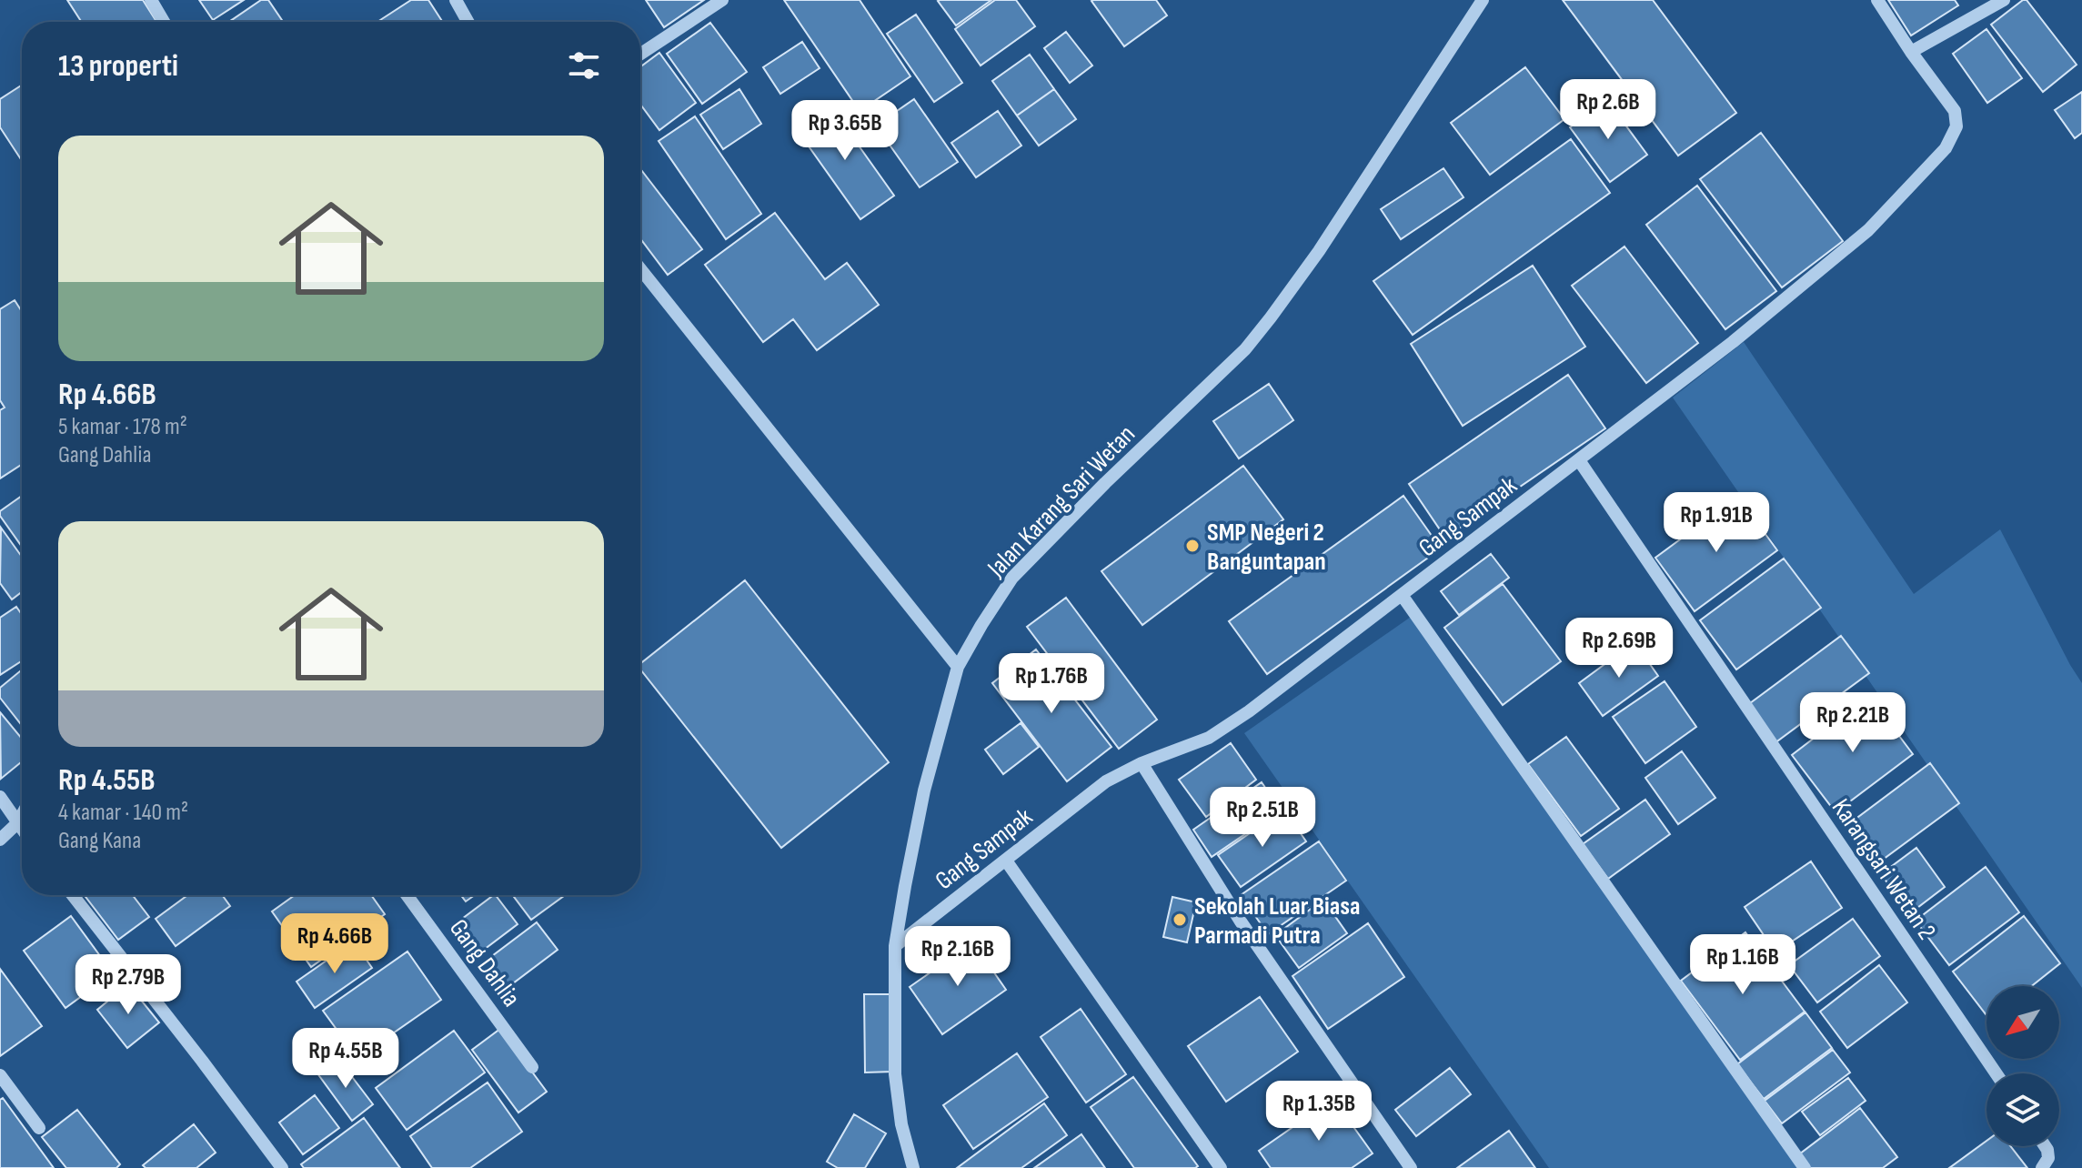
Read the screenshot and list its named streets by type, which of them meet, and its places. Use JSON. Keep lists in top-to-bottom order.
{
  "streets": {
    "street": [
      "Jalan Karang Sari Wetan",
      "Gang Sampak",
      "Karangsari Wetan 2",
      "Gang Dahlia"
    ]
  },
  "crossings": [
    ["Jalan Karang Sari Wetan", "Gang Sampak"],
    ["Gang Sampak", "Karangsari Wetan 2"]
  ],
  "places": ["SMP Negeri 2 Banguntapan", "Sekolah Luar Biasa Parmadi Putra"],
  "north": "bottom left",
  "page": {
    "heading": "13 properti",
    "price": [
      "Rp 2.6B",
      "Rp 3.65B",
      "Rp 1.91B",
      "Rp 2.69B",
      "Rp 1.76B",
      "Rp 2.21B",
      "Rp 2.51B",
      "Rp 4.66B",
      "Rp 2.16B",
      "Rp 1.16B",
      "Rp 2.79B",
      "Rp 4.55B",
      "Rp 1.35B"
    ],
    "list": [
      {
        "name": "Rp 4.66B",
        "note": "5 kamar · 178 m² · Gang Dahlia"
      },
      {
        "name": "Rp 4.55B",
        "note": "4 kamar · 140 m² · Gang Kana"
      }
    ]
  }
}
